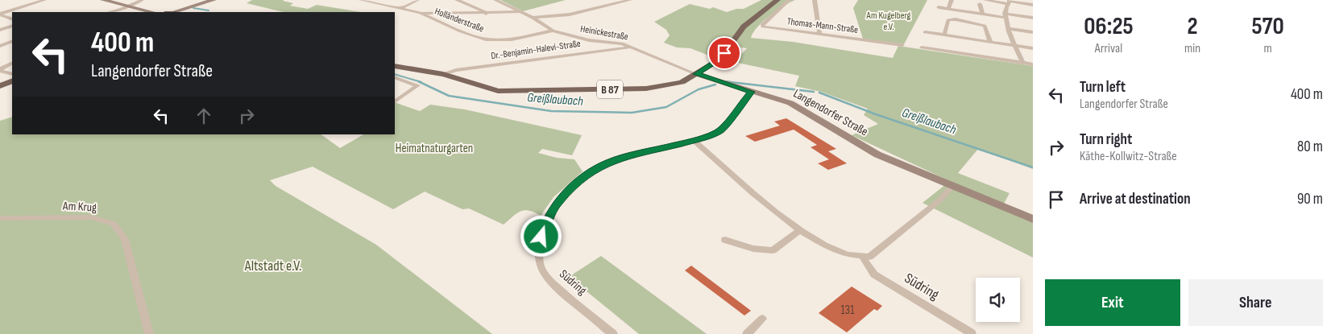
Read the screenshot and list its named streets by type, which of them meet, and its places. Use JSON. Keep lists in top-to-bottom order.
{
  "streets": {
    "main road": ["B 87"],
    "street": [
      "Holländerstraße",
      "Thomas-Mann-Straße",
      "Heinickestraße",
      "Dr.-Benjamin-Halevi-Straße",
      "Langendorfer Straße",
      "Am Krug",
      "Südring"
    ]
  },
  "crossings": [
    ["Holländerstraße", "Heinickestraße"],
    ["Heinickestraße", "Dr.-Benjamin-Halevi-Straße"],
    ["Heinickestraße", "B 87"],
    ["Heinickestraße", "Langendorfer Straße"],
    ["Dr.-Benjamin-Halevi-Straße", "B 87"],
    ["B 87", "Langendorfer Straße"],
    ["Langendorfer Straße", "Südring"]
  ],
  "water": ["Greißlaubach"],
  "parks": ["Am Kugelberg e.V.", "Heimatnaturgarten", "Altstadt e.V."],
  "house_numbers": ["131"],
  "page": {
    "eta": [
      "06:25",
      "Arrival",
      "2",
      "min",
      "570",
      "m"
    ],
    "turn": ["400 m", "Langendorfer Straße"],
    "list": [
      {
        "name": "Turn left",
        "note": "Langendorfer Straße",
        "value": "400 m"
      },
      {
        "name": "Turn right",
        "note": "Käthe-Kollwitz-Straße",
        "value": "80 m"
      },
      {
        "name": "Arrive at destination",
        "value": "90 m"
      }
    ],
    "buttons": ["Exit", "Share"]
  }
}
